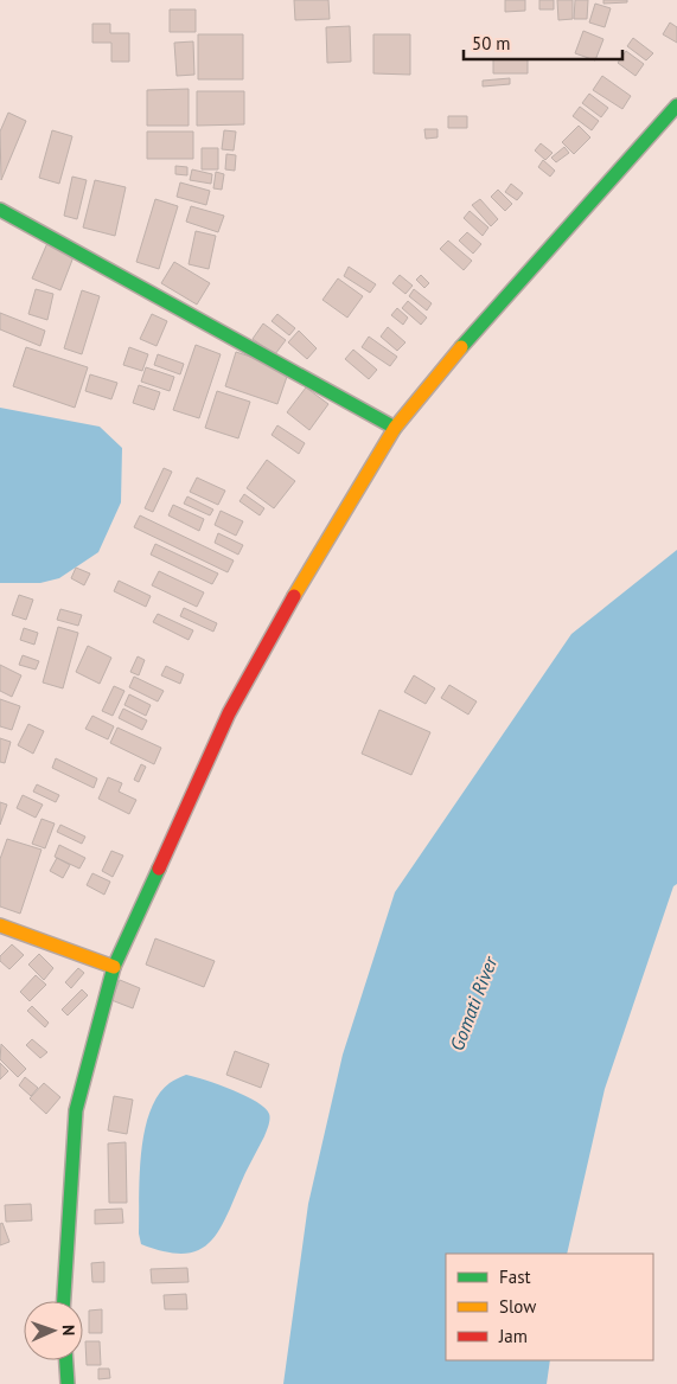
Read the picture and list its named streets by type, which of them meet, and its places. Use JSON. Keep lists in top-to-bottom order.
{
  "water": ["Gomati River"],
  "legend": ["Fast", "Slow", "Jam"],
  "scale_bar": "50 m",
  "north": "right"
}
